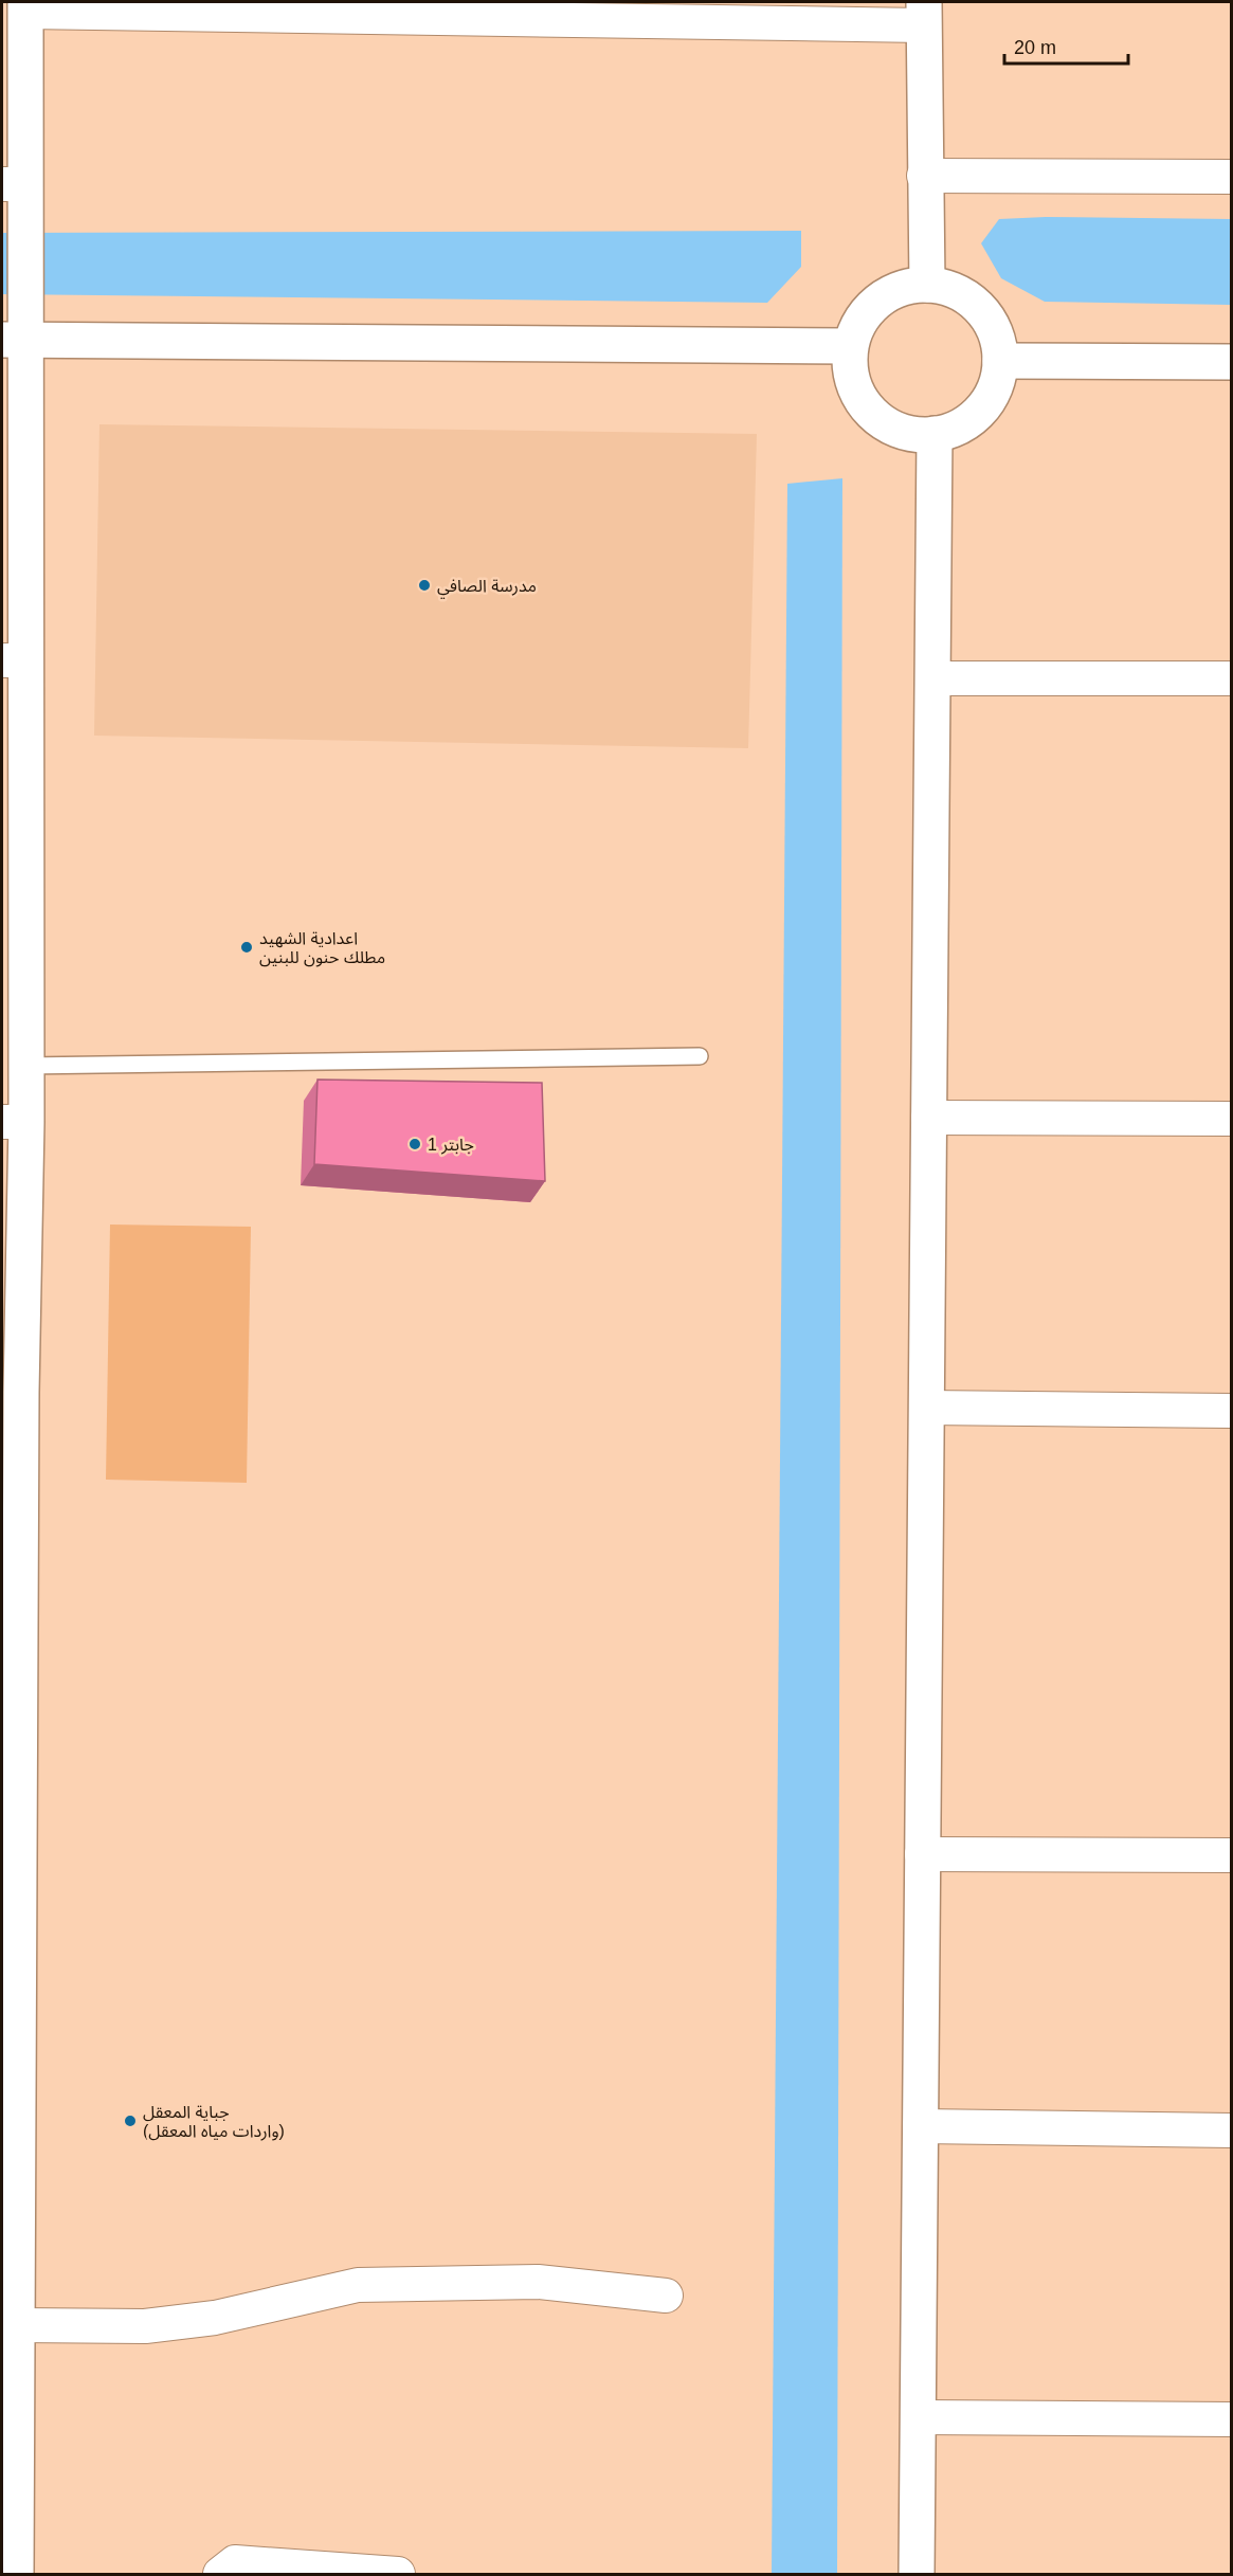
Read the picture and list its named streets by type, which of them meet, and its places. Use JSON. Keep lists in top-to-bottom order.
{
  "places": [
    "مدرسة الصافي",
    "اعدادية الشهيد مطلك حنون للبنين",
    "جابتر 1",
    "جباية المعقل (واردات مياه المعقل)"
  ],
  "scale_bar": "20 m"
}
